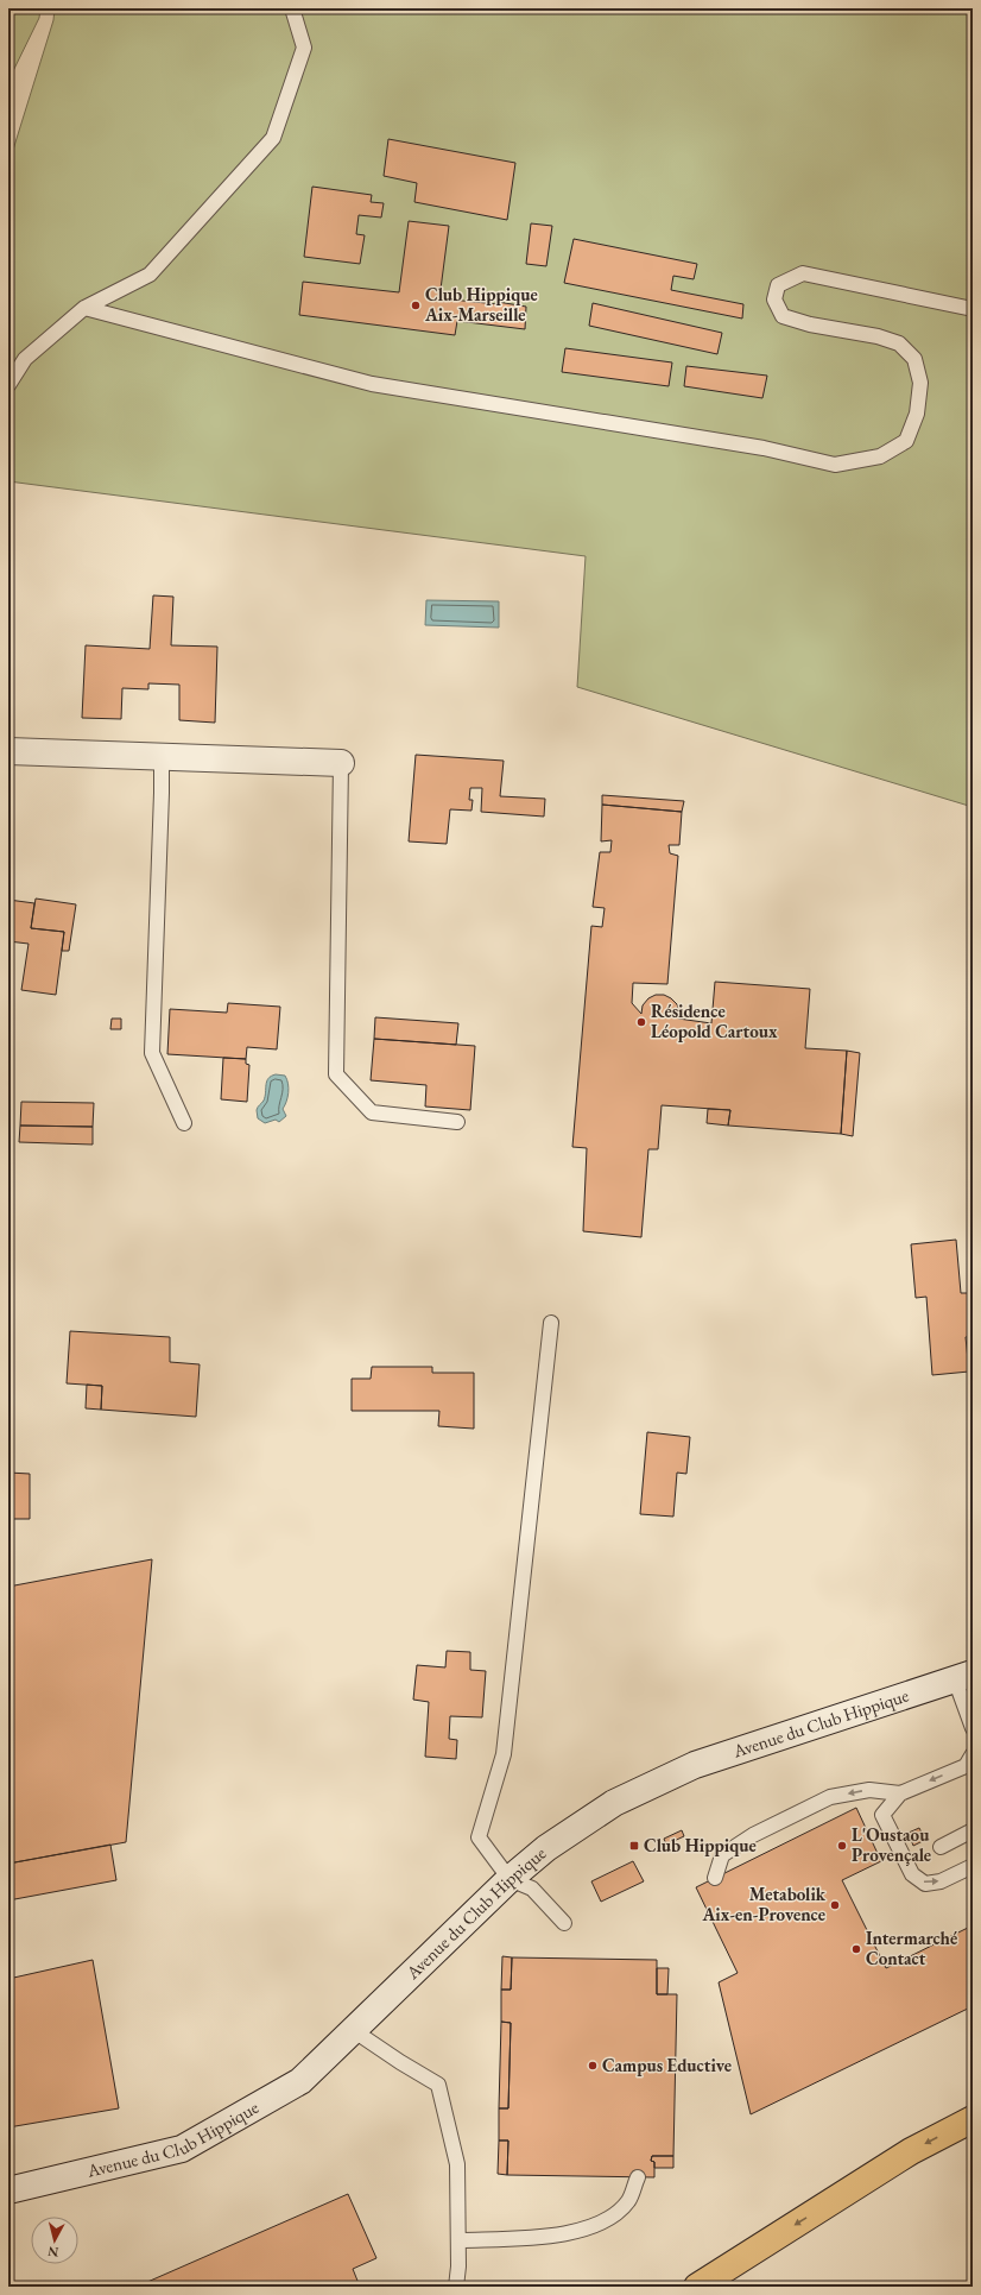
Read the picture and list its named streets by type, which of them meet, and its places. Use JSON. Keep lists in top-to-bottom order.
{
  "streets": {
    "main road": ["Avenue du Club Hippique"]
  },
  "places": {
    "other": [
      "Club Hippique Aix-Marseille",
      "Résidence Léopold Cartoux",
      "L'Oustaou Provençale",
      "Metabolik Aix-en-Provence",
      "Intermarché Contact",
      "Campus Eductive"
    ],
    "transit": ["Club Hippique"]
  },
  "north": "bottom"
}
